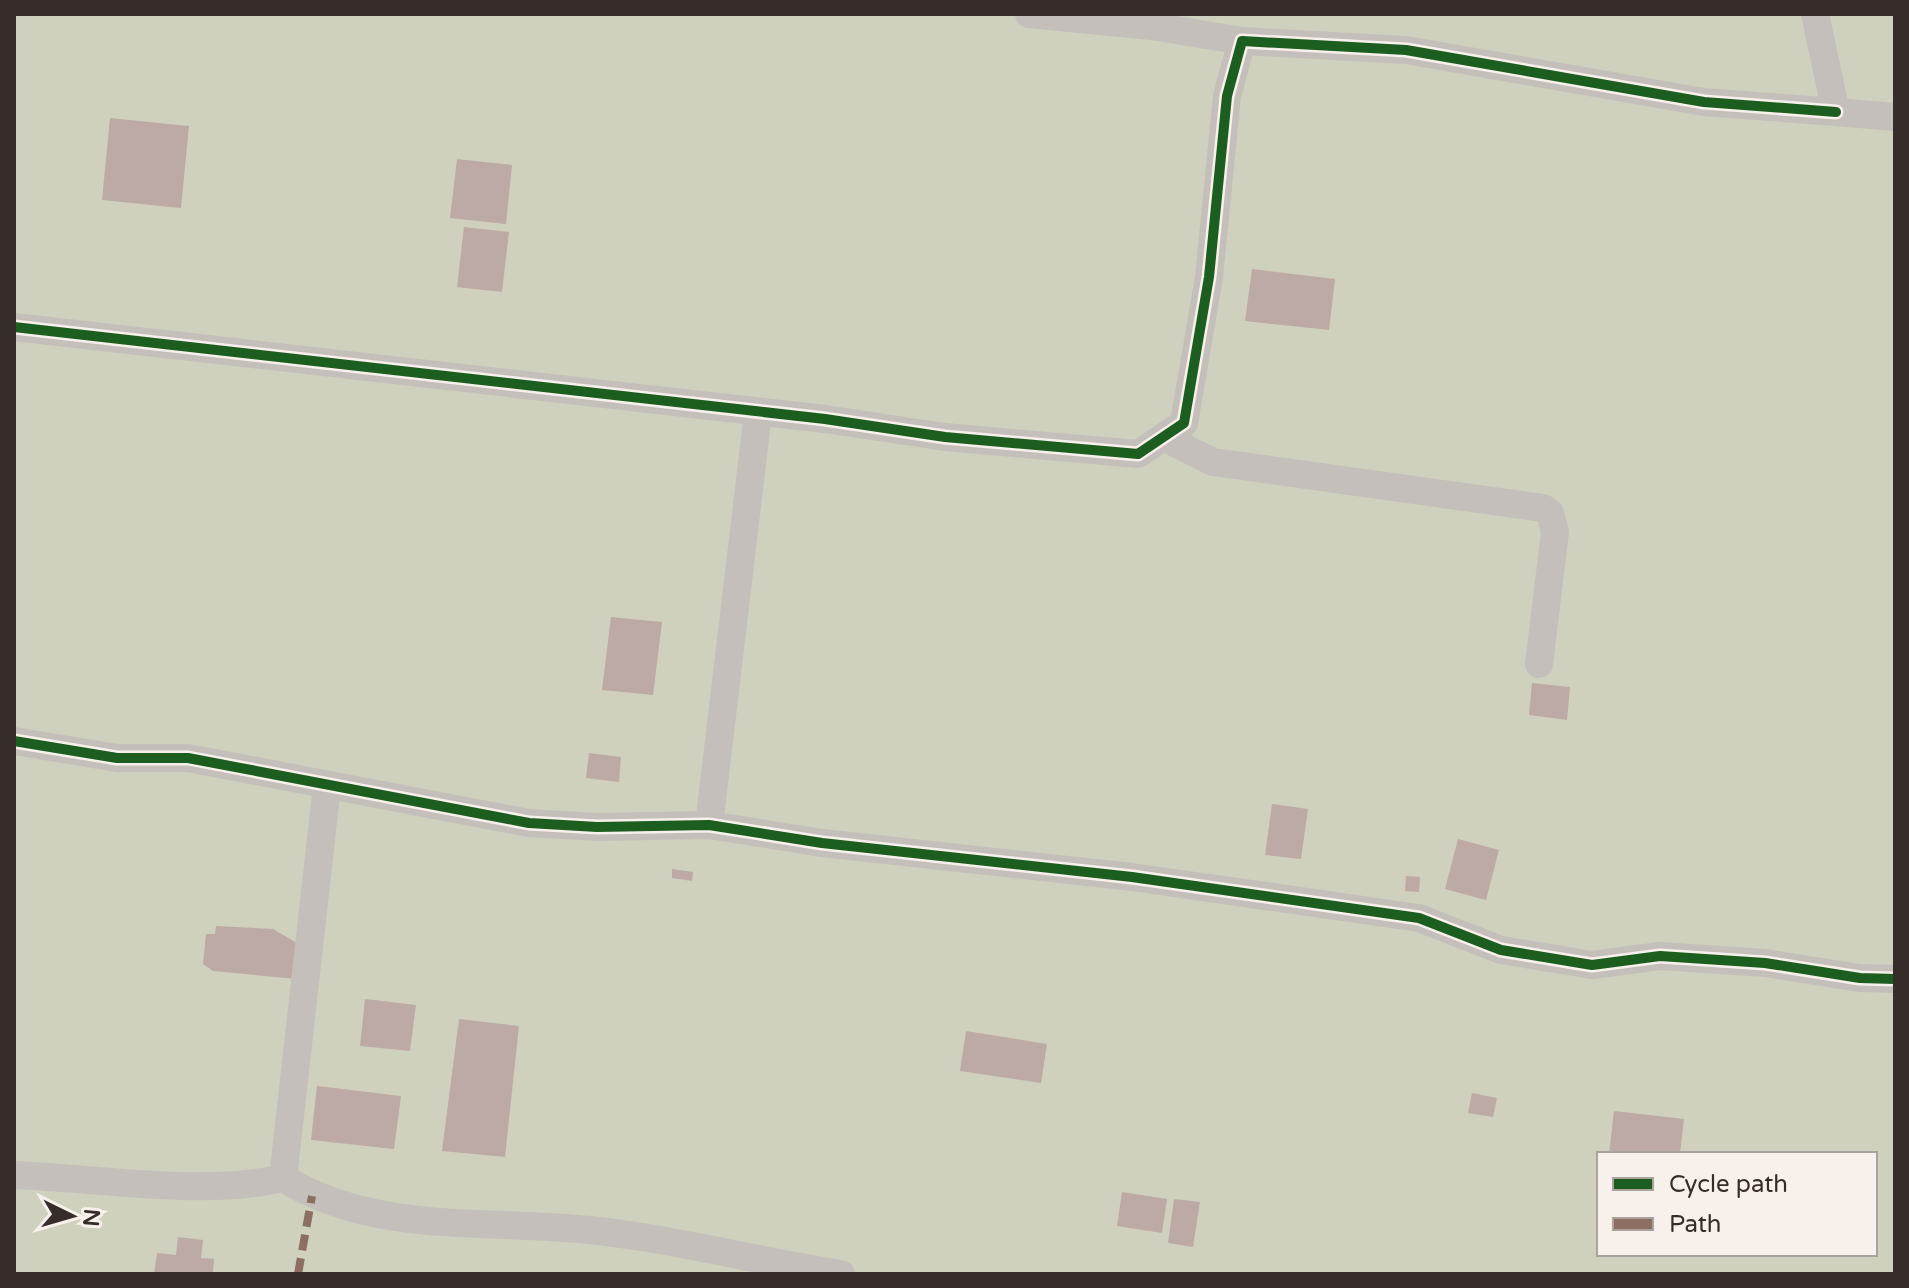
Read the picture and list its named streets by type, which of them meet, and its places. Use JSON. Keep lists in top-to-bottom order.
{
  "legend": ["Cycle path", "Path"],
  "north": "right"
}
